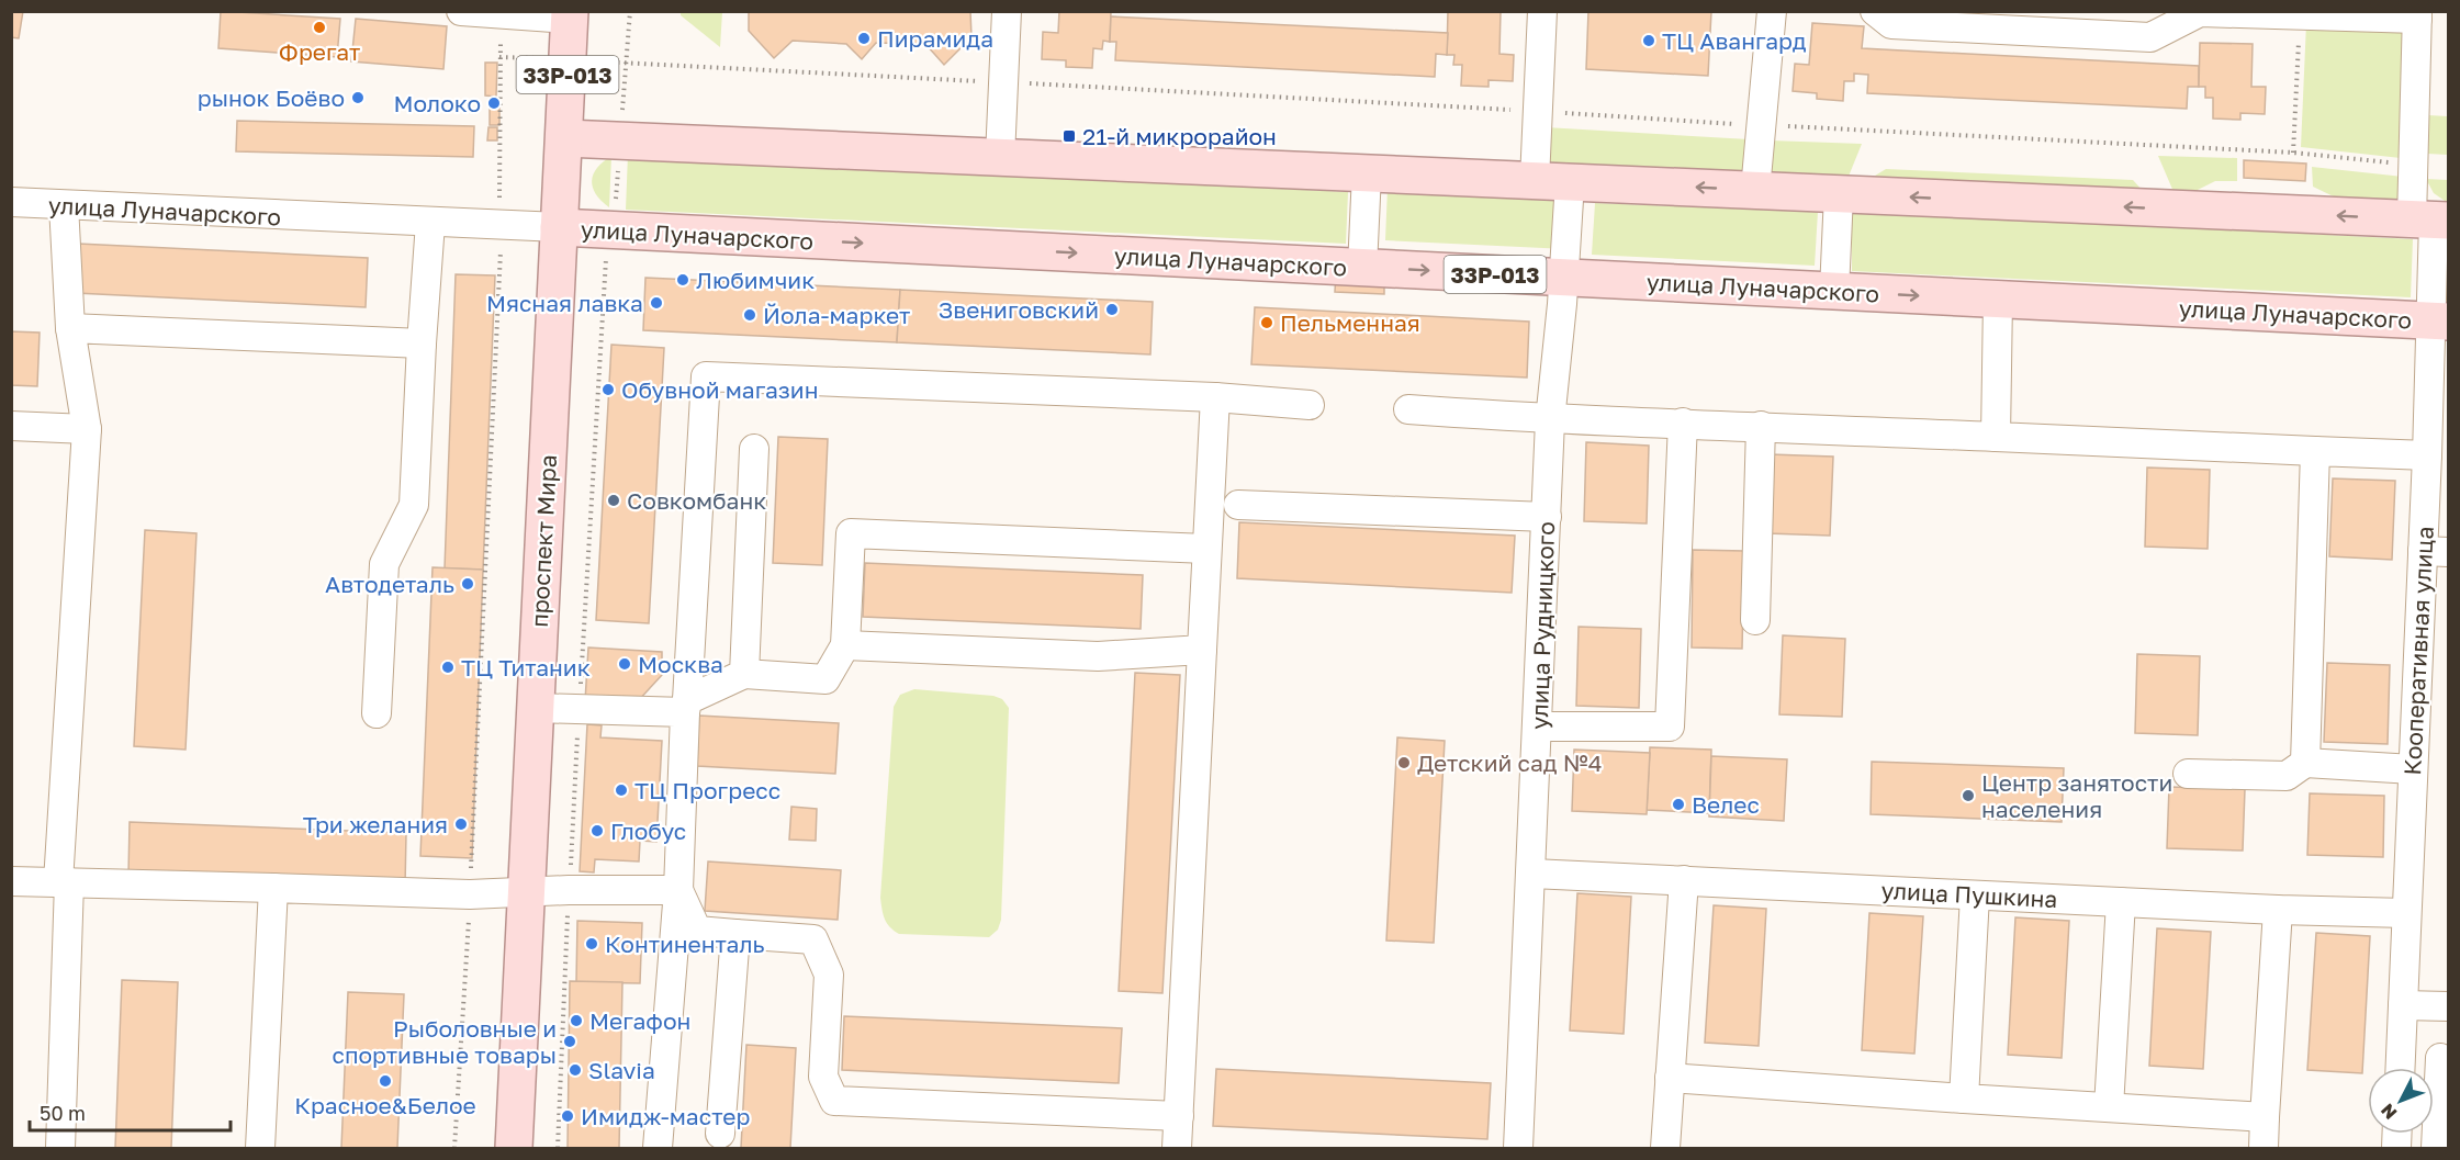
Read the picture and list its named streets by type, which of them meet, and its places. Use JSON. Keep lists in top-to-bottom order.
{
  "streets": {
    "main road": ["33Р-013", "улица Луначарского", "проспект Мира"],
    "street": ["улица Рудницкого", "Кооперативная улица", "улица Пушкина"]
  },
  "crossings": [
    ["улица Луначарского", "проспект Мира"],
    ["улица Луначарского", "улица Рудницкого"],
    ["улица Луначарского", "Кооперативная улица"],
    ["улица Рудницкого", "улица Пушкина"],
    ["Кооперативная улица", "улица Пушкина"]
  ],
  "places": {
    "other": [
      "Фрегат",
      "Пирамида",
      "ТЦ Авангард",
      "рынок Боёво",
      "Молоко",
      "Любимчик",
      "Мясная лавка",
      "Звениговский",
      "Йола-маркет",
      "Пельменная",
      "Обувной магазин",
      "Совкомбанк",
      "Автодеталь",
      "Москва",
      "ТЦ Титаник",
      "Детский сад №4",
      "ТЦ Прогресс",
      "Центр занятости населения",
      "Велес",
      "Три желания",
      "Глобус",
      "Континенталь",
      "Мегафон",
      "Рыболовные и спортивные товары",
      "Slavia",
      "Красное&Белое",
      "Имидж-мастер"
    ],
    "transit": ["21-й микрорайон"]
  },
  "scale_bar": "50 m",
  "north": "bottom left"
}
